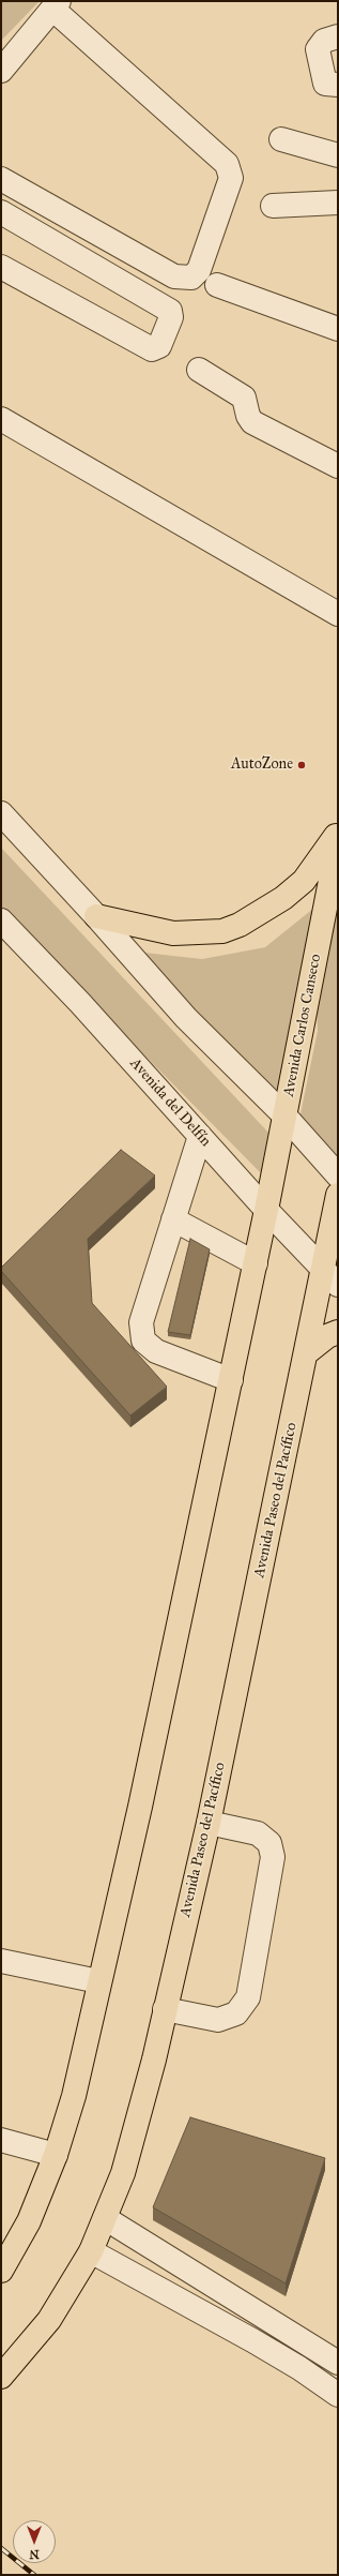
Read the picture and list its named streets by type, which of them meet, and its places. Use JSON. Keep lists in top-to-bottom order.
{
  "streets": {
    "main road": ["Avenida Carlos Canseco", "Avenida Paseo del Pacífico"],
    "street": ["Avenida del Delfín"]
  },
  "crossings": [
    ["Avenida Carlos Canseco", "Avenida del Delfín"],
    ["Avenida del Delfín", "Avenida Paseo del Pacífico"]
  ],
  "places": ["AutoZone"],
  "north": "bottom"
}
